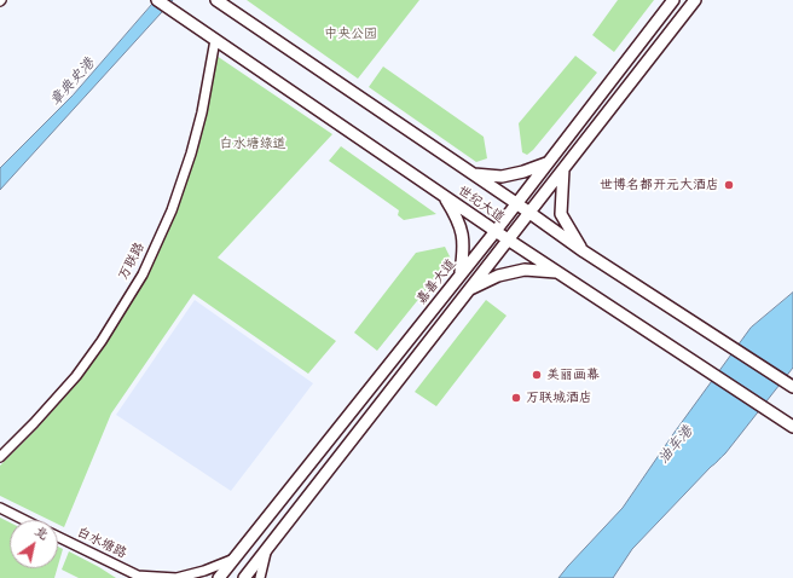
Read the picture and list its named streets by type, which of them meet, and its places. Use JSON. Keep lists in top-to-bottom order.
{
  "streets": {
    "main road": ["世纪大道", "嘉善大道"],
    "street": ["万联路", "白水塘路"]
  },
  "crossings": [
    ["世纪大道", "万联路"],
    ["世纪大道", "嘉善大道"]
  ],
  "water": ["章典史港", "油车港"],
  "parks": ["中央公园", "白水塘绿道"],
  "places": ["世博名都开元大酒店", "美丽画幕", "万联城酒店"],
  "north": "top right"
}
